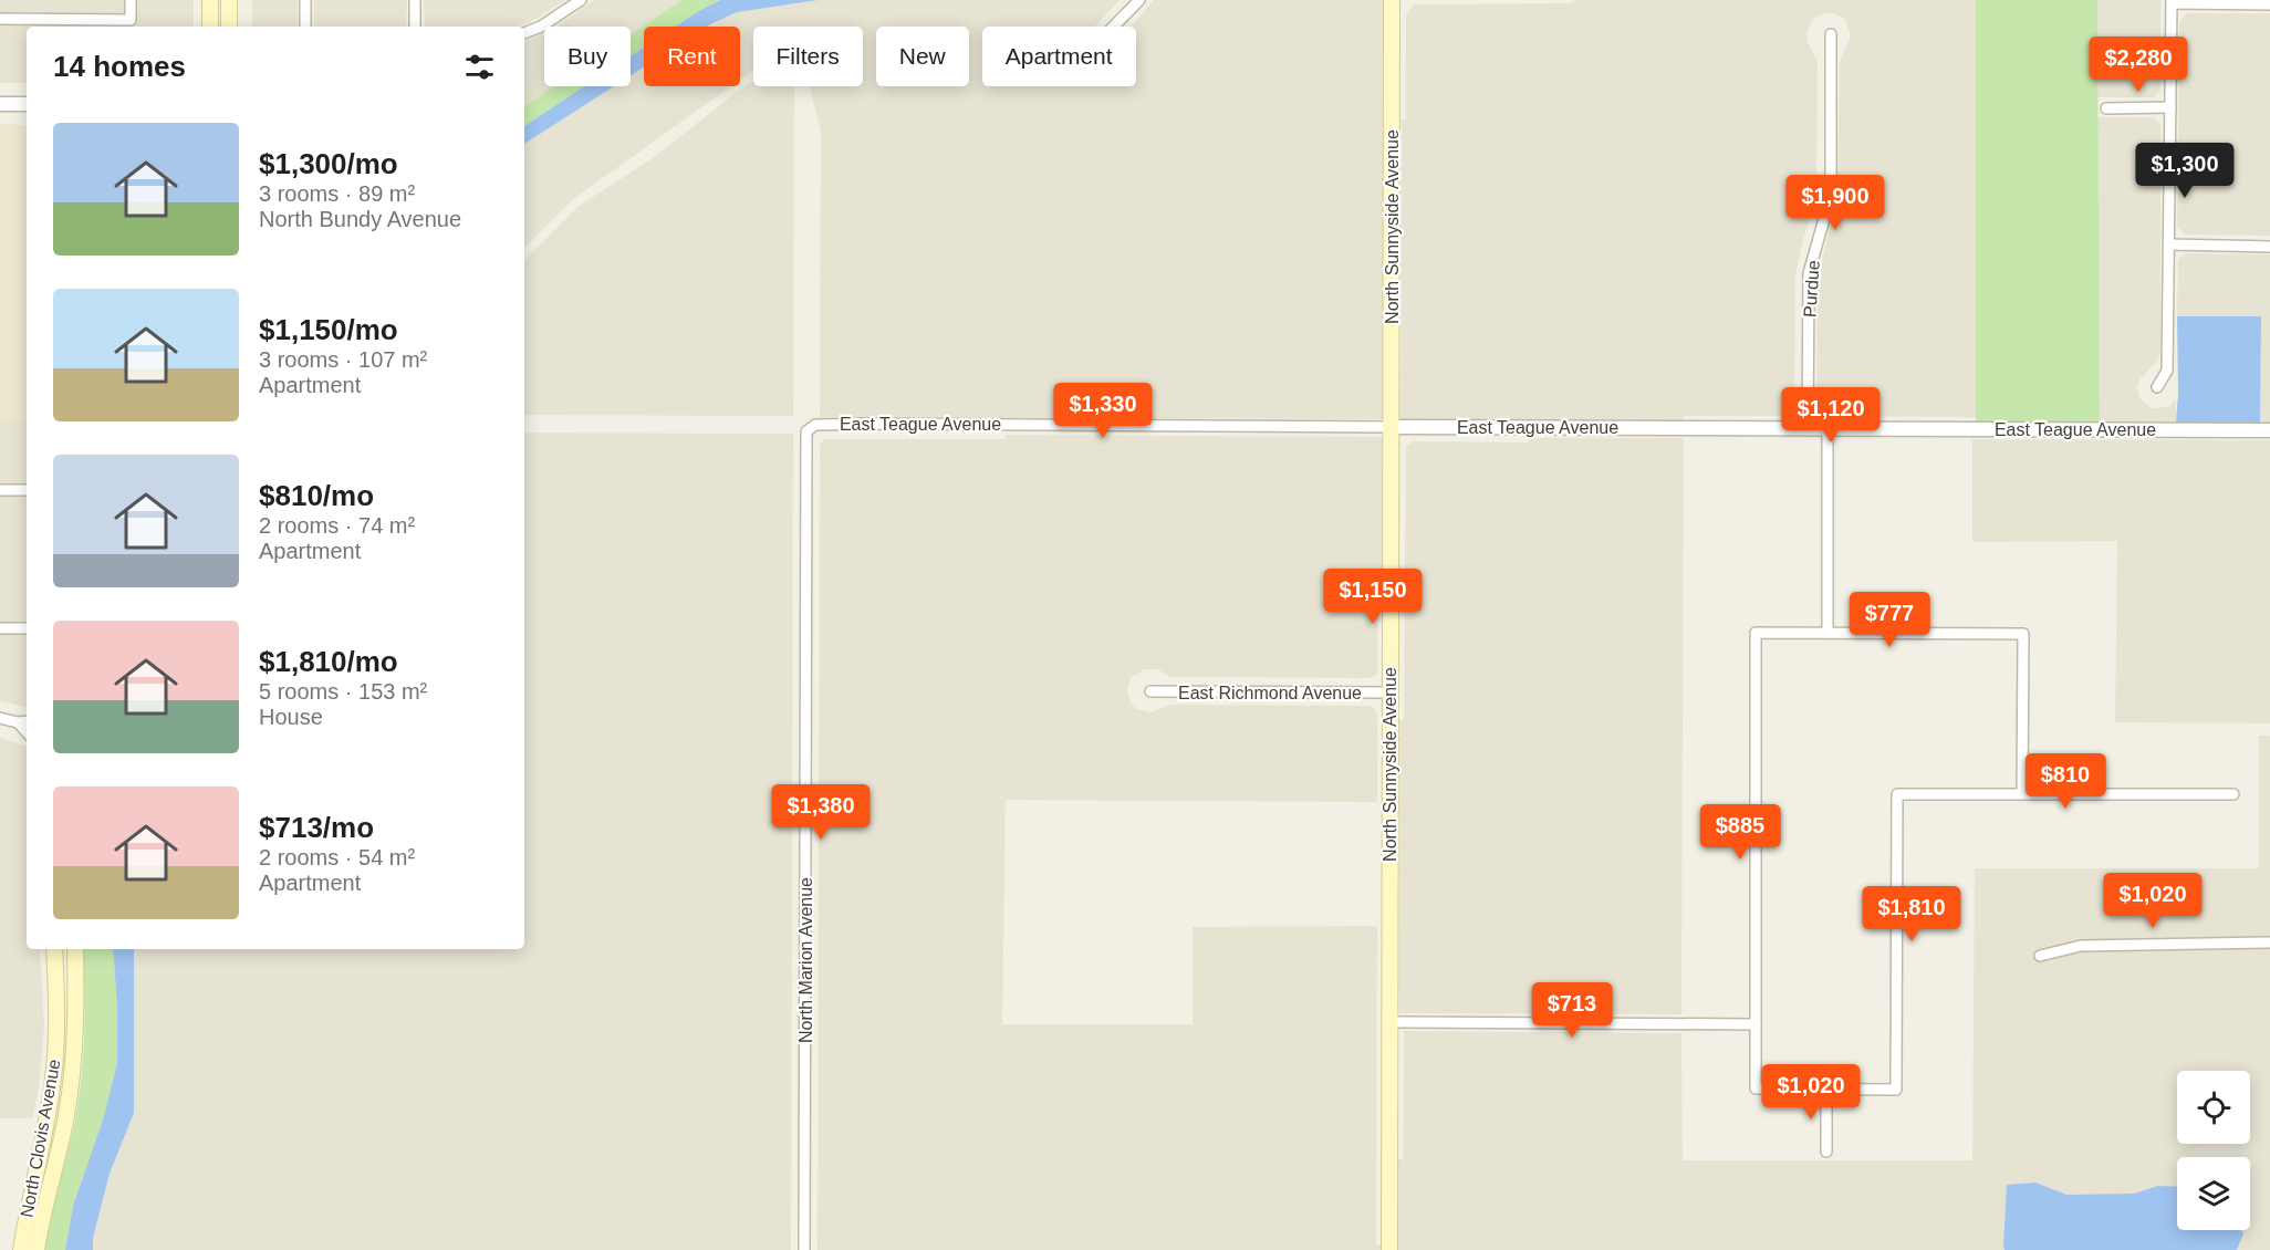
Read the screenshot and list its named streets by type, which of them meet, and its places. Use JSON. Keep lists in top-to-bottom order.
{
  "streets": {
    "main road": ["North Sunnyside Avenue", "North Clovis Avenue"],
    "street": [
      "Purdue",
      "East Teague Avenue",
      "East Richmond Avenue",
      "North Marion Avenue"
    ]
  },
  "crossings": [
    ["North Sunnyside Avenue", "East Teague Avenue"],
    ["North Sunnyside Avenue", "East Richmond Avenue"],
    ["Purdue", "East Teague Avenue"],
    ["East Teague Avenue", "North Marion Avenue"]
  ],
  "page": {
    "chip": [
      "Buy",
      "Rent",
      "Filters",
      "New",
      "Apartment"
    ],
    "heading": "14 homes",
    "price": [
      "$2,280",
      "$1,300",
      "$1,900",
      "$1,330",
      "$1,120",
      "$1,150",
      "$777",
      "$810",
      "$1,380",
      "$885",
      "$1,020",
      "$1,810",
      "$713",
      "$1,020"
    ],
    "list": [
      {
        "name": "$1,300/mo",
        "note": "3 rooms · 89 m² · North Bundy Avenue"
      },
      {
        "name": "$1,150/mo",
        "note": "3 rooms · 107 m² · Apartment"
      },
      {
        "name": "$810/mo",
        "note": "2 rooms · 74 m² · Apartment"
      },
      {
        "name": "$1,810/mo",
        "note": "5 rooms · 153 m² · House"
      },
      {
        "name": "$713/mo",
        "note": "2 rooms · 54 m² · Apartment"
      }
    ]
  }
}
